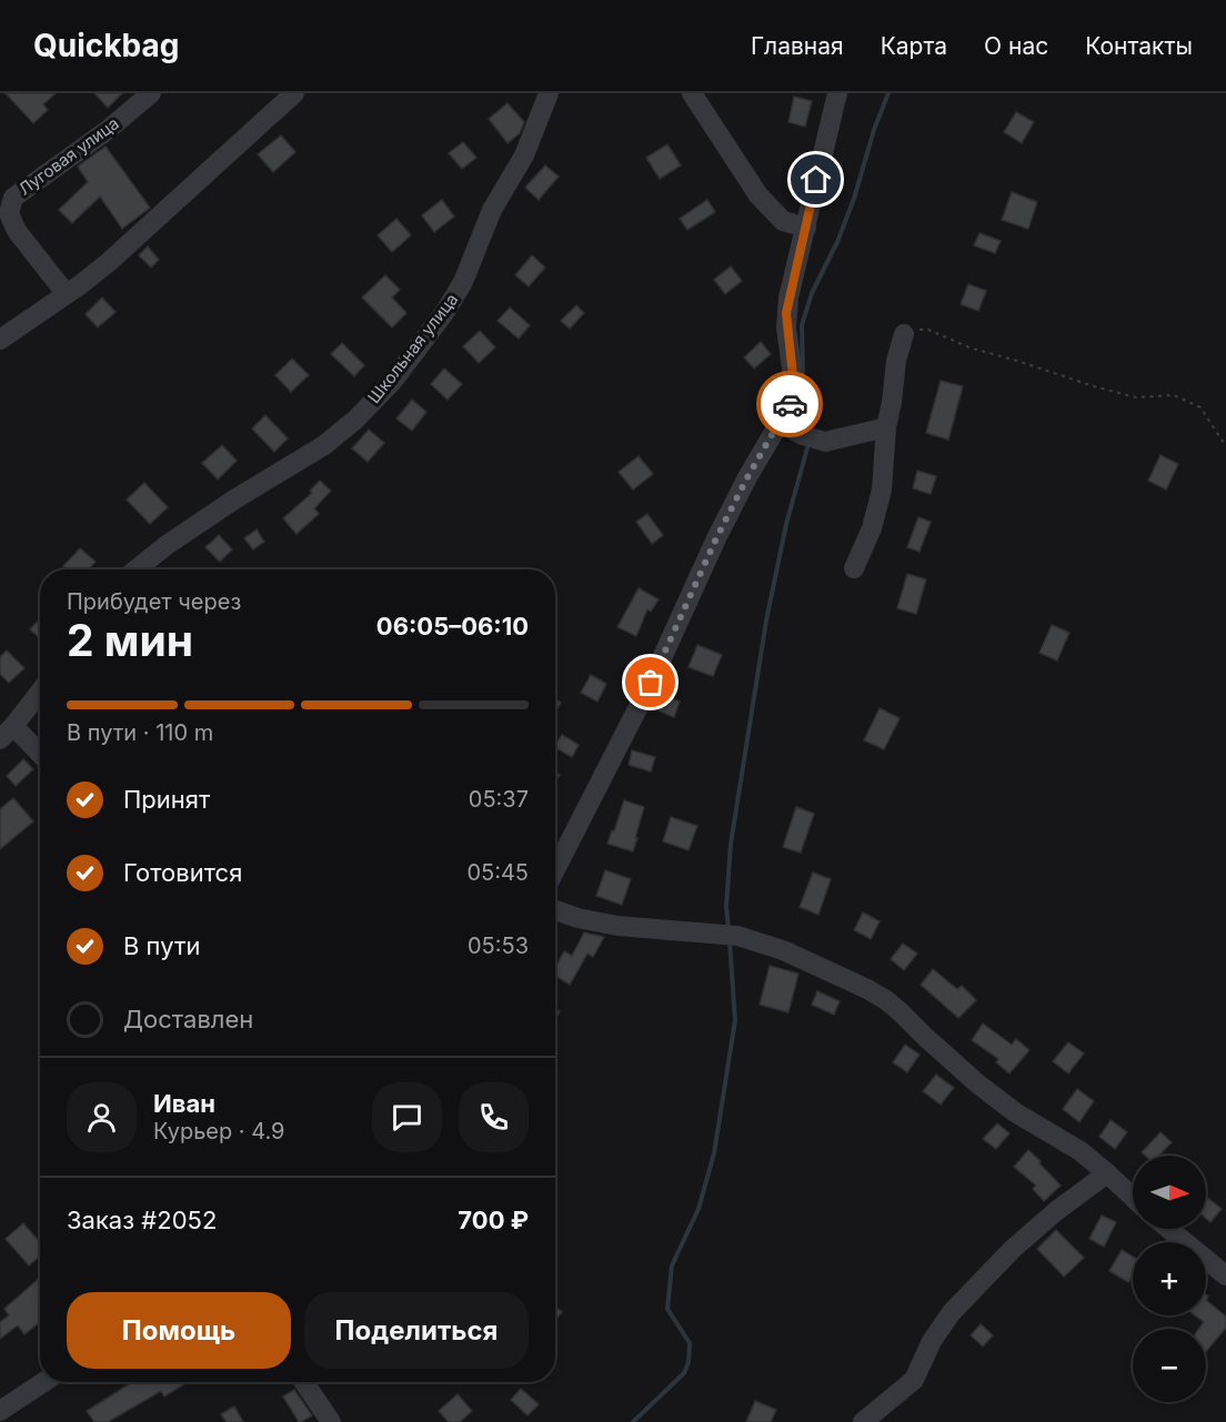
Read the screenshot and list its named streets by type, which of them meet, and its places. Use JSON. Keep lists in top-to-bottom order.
{
  "streets": {
    "street": ["Луговая улица", "Школьная улица"]
  },
  "north": "right",
  "page": {
    "header": "Quickbag",
    "nav": [
      "Главная",
      "Карта",
      "О нас",
      "Контакты"
    ],
    "heading": ["2 мин", "Прибудет через", "06:05–06:10"],
    "panel": [
      "Иван",
      "Курьер · 4.9",
      "Заказ #2052",
      "700 ₽"
    ],
    "bar": "В пути · 110 m",
    "list": [
      ["Принят", "05:37"],
      ["Готовится", "05:45"],
      ["В пути", "05:53"],
      "Доставлен"
    ],
    "map_buttons": ["+", "−"],
    "buttons": ["Помощь", "Поделиться"]
  }
}
